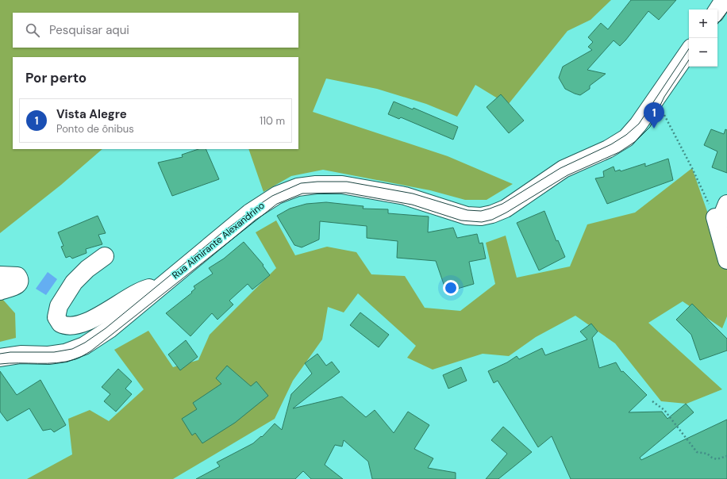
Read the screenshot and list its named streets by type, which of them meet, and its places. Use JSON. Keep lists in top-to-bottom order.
{
  "streets": {
    "street": ["Rua Almirante Alexandrino"]
  },
  "page": {
    "map_buttons": ["+", "−"],
    "search": "Pesquisar aqui",
    "heading": "Por perto",
    "list": [
      {
        "mark": "1",
        "name": "Vista Alegre",
        "note": "Ponto de ônibus",
        "value": "110 m"
      }
    ],
    "pins": "1"
  }
}
